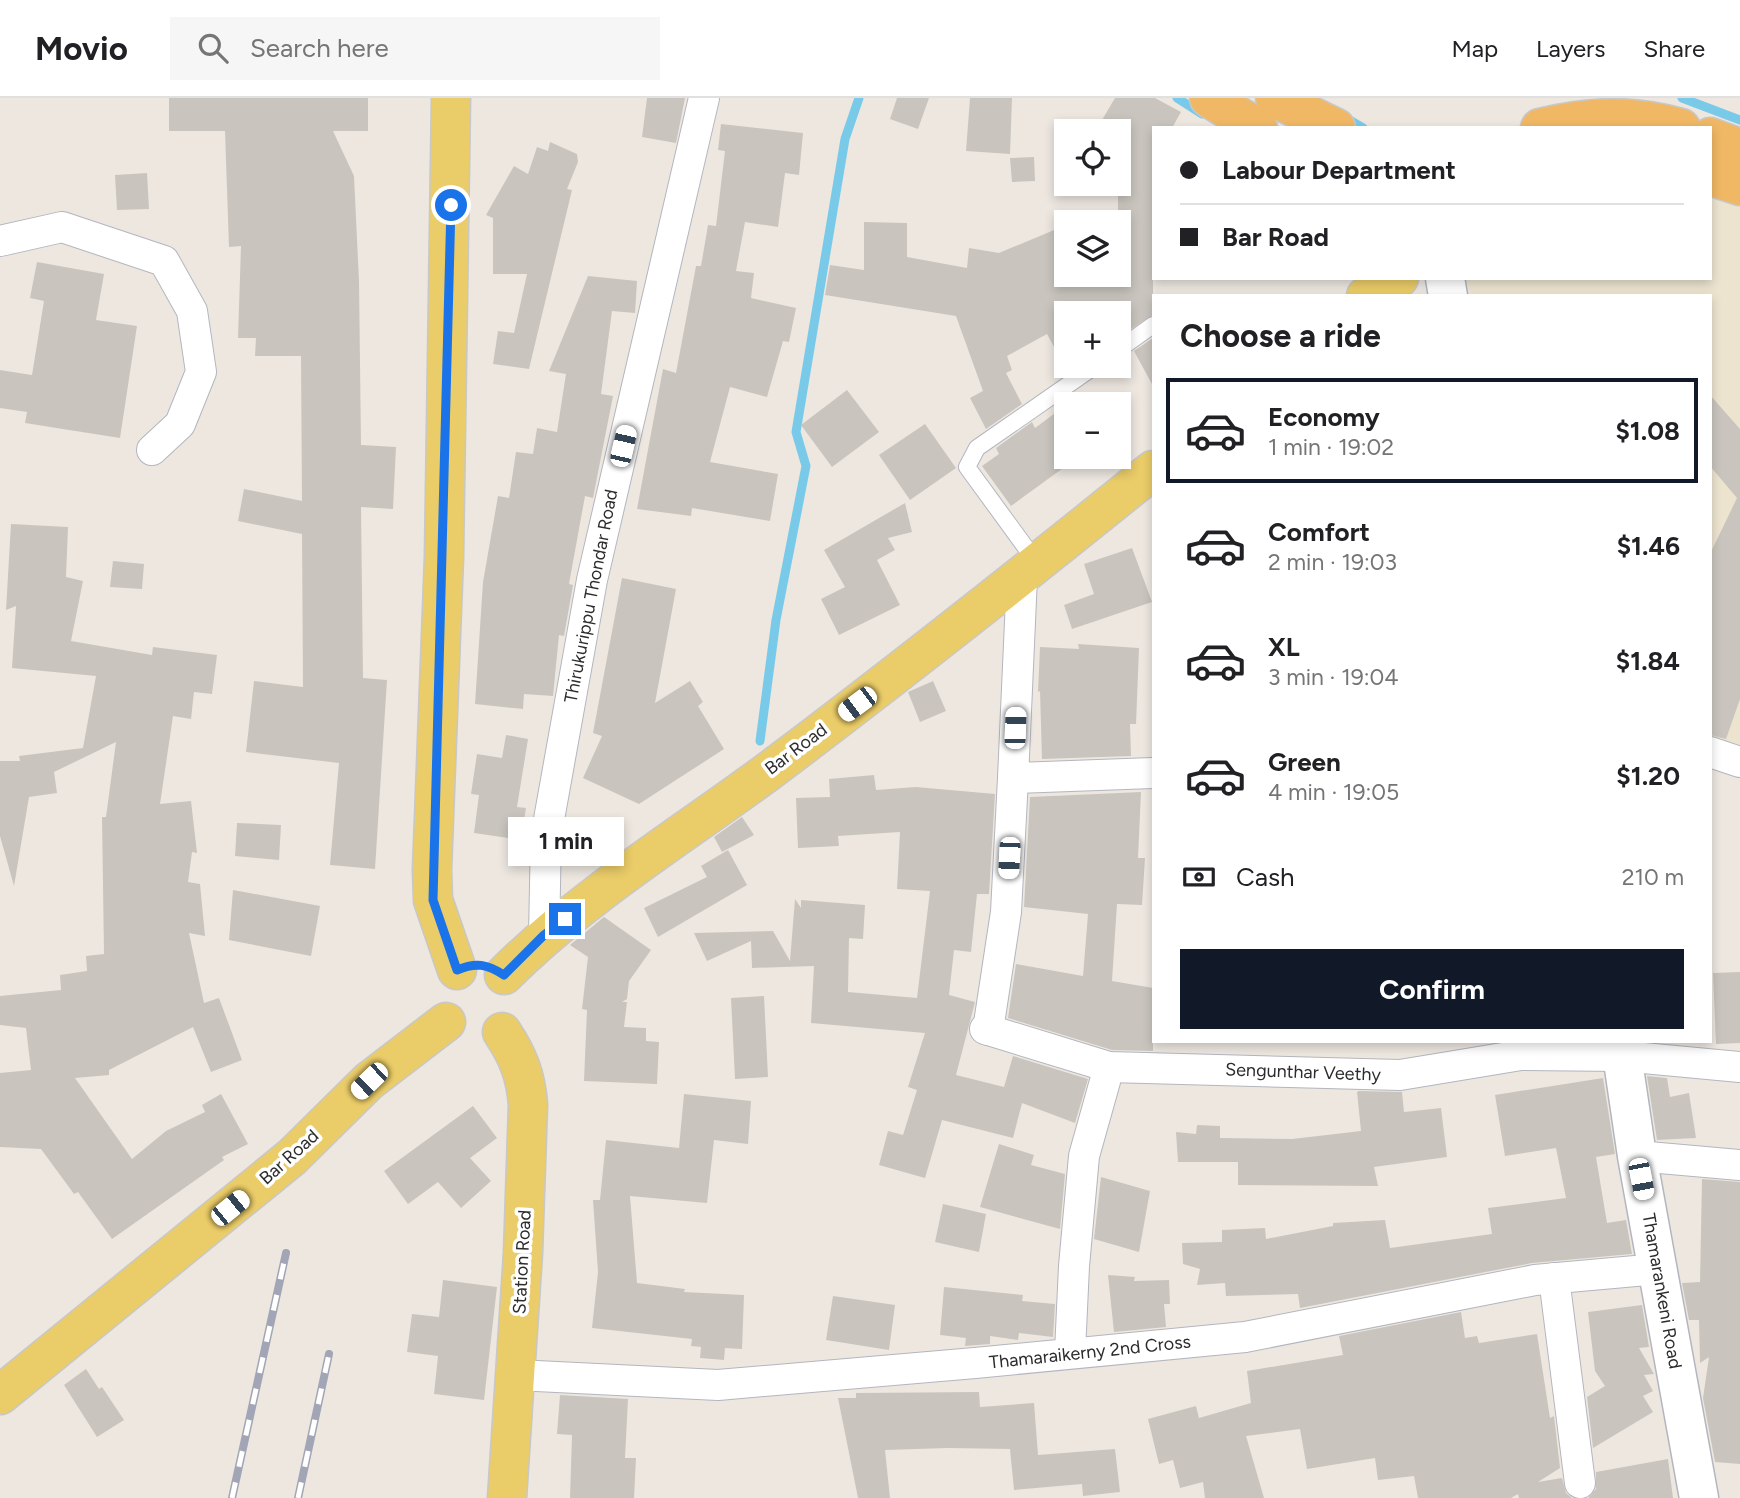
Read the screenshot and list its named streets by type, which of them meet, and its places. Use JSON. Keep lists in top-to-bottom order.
{
  "streets": {
    "main road": ["Bar Road", "Station Road"],
    "street": [
      "Thirukurippu Thondar Road",
      "Sengunthar Veethy",
      "Thamarankeni Road",
      "Thamaraikerny 2nd Cross"
    ]
  },
  "crossings": [
    ["Thirukurippu Thondar Road", "Bar Road"],
    ["Bar Road", "Sengunthar Veethy"],
    ["Bar Road", "Station Road"],
    ["Sengunthar Veethy", "Thamarankeni Road"],
    ["Station Road", "Thamaraikerny 2nd Cross"],
    ["Thamarankeni Road", "Thamaraikerny 2nd Cross"]
  ],
  "page": {
    "header": "Movio",
    "search": "Search here",
    "nav": ["Map", "Layers", "Share"],
    "map_buttons": ["+", "−"],
    "banner": ["Labour Department", "Bar Road"],
    "heading": "Choose a ride",
    "list": [
      {
        "name": "Economy",
        "note": "1 min · 19:02",
        "value": "$1.08"
      },
      {
        "name": "Comfort",
        "note": "2 min · 19:03",
        "value": "$1.46"
      },
      {
        "name": "XL",
        "note": "3 min · 19:04",
        "value": "$1.84"
      },
      {
        "name": "Green",
        "note": "4 min · 19:05",
        "value": "$1.20"
      }
    ],
    "bubble": "1 min",
    "pay": ["Cash", "210 m"],
    "buttons": "Confirm"
  }
}
